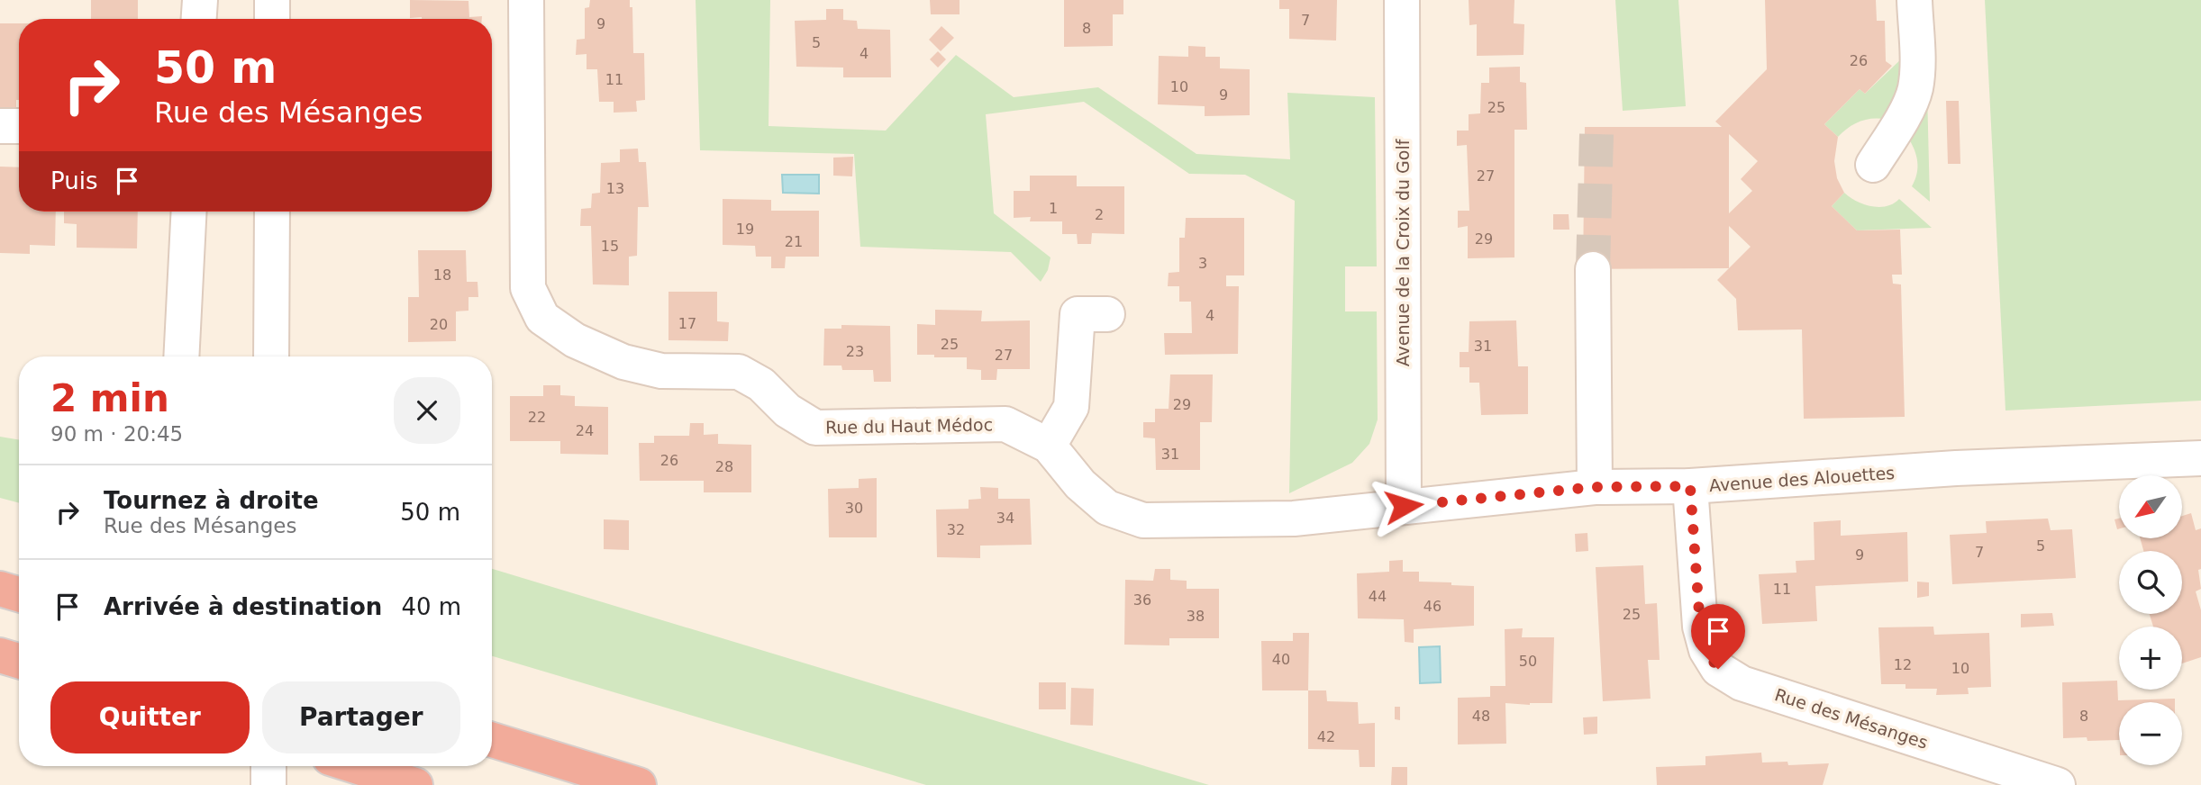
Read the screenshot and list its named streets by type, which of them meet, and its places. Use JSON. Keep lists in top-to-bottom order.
{
  "streets": {
    "street": [
      "Avenue de la Croix du Golf",
      "Rue du Haut Médoc",
      "Avenue des Alouettes",
      "Rue des Mésanges"
    ]
  },
  "crossings": [
    ["Avenue de la Croix du Golf", "Rue du Haut Médoc"],
    ["Avenue de la Croix du Golf", "Avenue des Alouettes"],
    ["Rue du Haut Médoc", "Avenue des Alouettes"],
    ["Avenue des Alouettes", "Rue des Mésanges"]
  ],
  "house_numbers": [
    "7",
    "9",
    "8",
    "5",
    "4",
    "26",
    "11",
    "10",
    "9",
    "25",
    "27",
    "13",
    "1",
    "2",
    "19",
    "29",
    "21",
    "15",
    "3",
    "18",
    "4",
    "17",
    "20",
    "25",
    "31",
    "23",
    "27",
    "29",
    "22",
    "24",
    "31",
    "26",
    "28",
    "30",
    "34",
    "32",
    "5",
    "7",
    "9",
    "11",
    "44",
    "36",
    "46",
    "25",
    "38",
    "40",
    "50",
    "12",
    "10",
    "48",
    "8",
    "42"
  ],
  "north": "bottom left",
  "page": {
    "turn": ["50 m", "Rue des Mésanges"],
    "then": "Puis",
    "heading": ["2 min", "90 m · 20:45"],
    "list": [
      {
        "name": "Tournez à droite",
        "note": "Rue des Mésanges",
        "value": "50 m"
      },
      {
        "name": "Arrivée à destination",
        "value": "40 m"
      }
    ],
    "map_buttons": ["+", "−"],
    "buttons": ["Quitter", "Partager"]
  }
}
